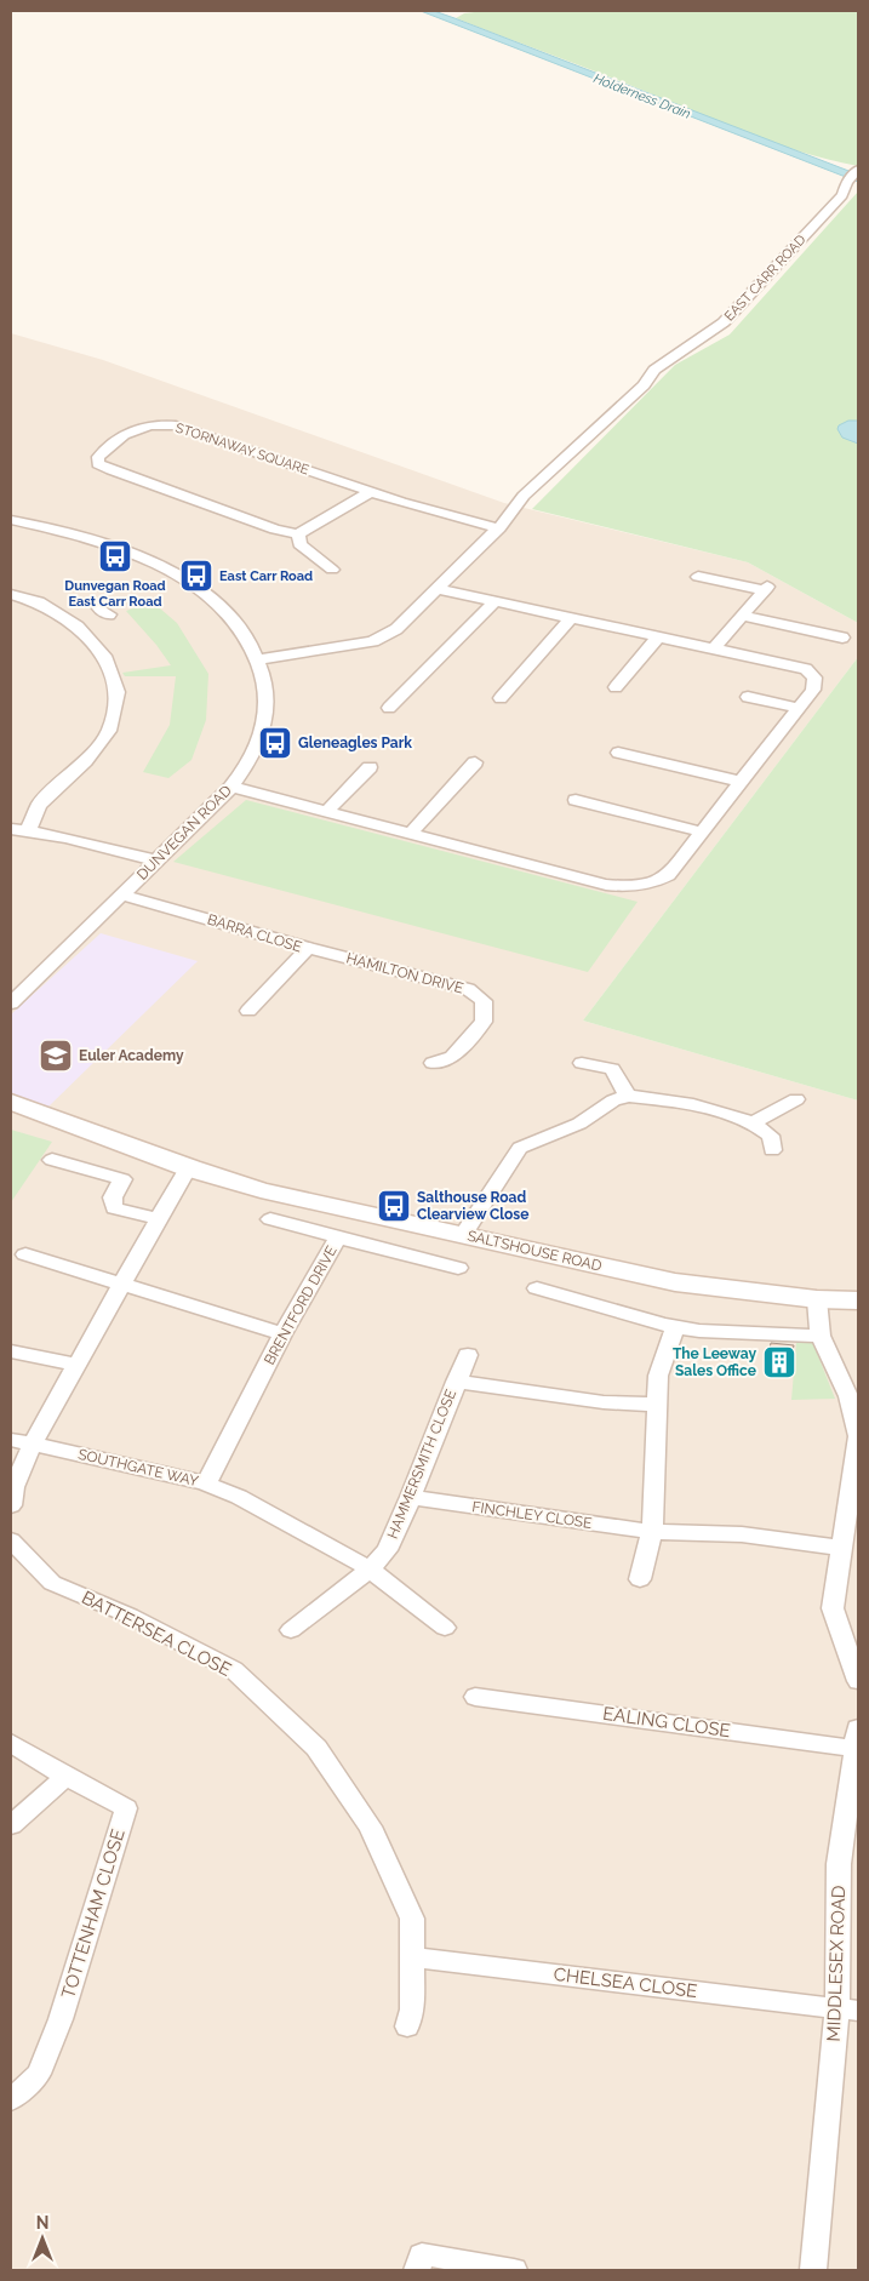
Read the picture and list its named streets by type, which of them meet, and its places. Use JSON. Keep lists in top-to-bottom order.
{
  "streets": {
    "main road": ["SALTSHOUSE ROAD"],
    "street": [
      "EAST CARR ROAD",
      "STORNAWAY SQUARE",
      "DUNVEGAN ROAD",
      "BARRA CLOSE",
      "HAMILTON DRIVE",
      "BRENTFORD DRIVE",
      "HAMMERSMITH CLOSE",
      "SOUTHGATE WAY",
      "FINCHLEY CLOSE",
      "BATTERSEA CLOSE",
      "EALING CLOSE",
      "TOTTENHAM CLOSE",
      "MIDDLESEX ROAD",
      "CHELSEA CLOSE"
    ]
  },
  "crossings": [
    ["EAST CARR ROAD", "STORNAWAY SQUARE"],
    ["EAST CARR ROAD", "DUNVEGAN ROAD"],
    ["DUNVEGAN ROAD", "BARRA CLOSE"],
    ["BARRA CLOSE", "HAMILTON DRIVE"],
    ["BRENTFORD DRIVE", "SOUTHGATE WAY"],
    ["HAMMERSMITH CLOSE", "SOUTHGATE WAY"],
    ["HAMMERSMITH CLOSE", "FINCHLEY CLOSE"],
    ["BATTERSEA CLOSE", "CHELSEA CLOSE"],
    ["EALING CLOSE", "MIDDLESEX ROAD"],
    ["MIDDLESEX ROAD", "CHELSEA CLOSE"]
  ],
  "water": ["Holderness Drain"],
  "places": {
    "bus stop": [
      "Dunvegan Road East Carr Road",
      "East Carr Road",
      "Gleneagles Park",
      "Salthouse Road Clearview Close"
    ],
    "school or university": ["Euler Academy"],
    "building": ["The Leeway Sales Office"]
  },
  "north": "top"
}
